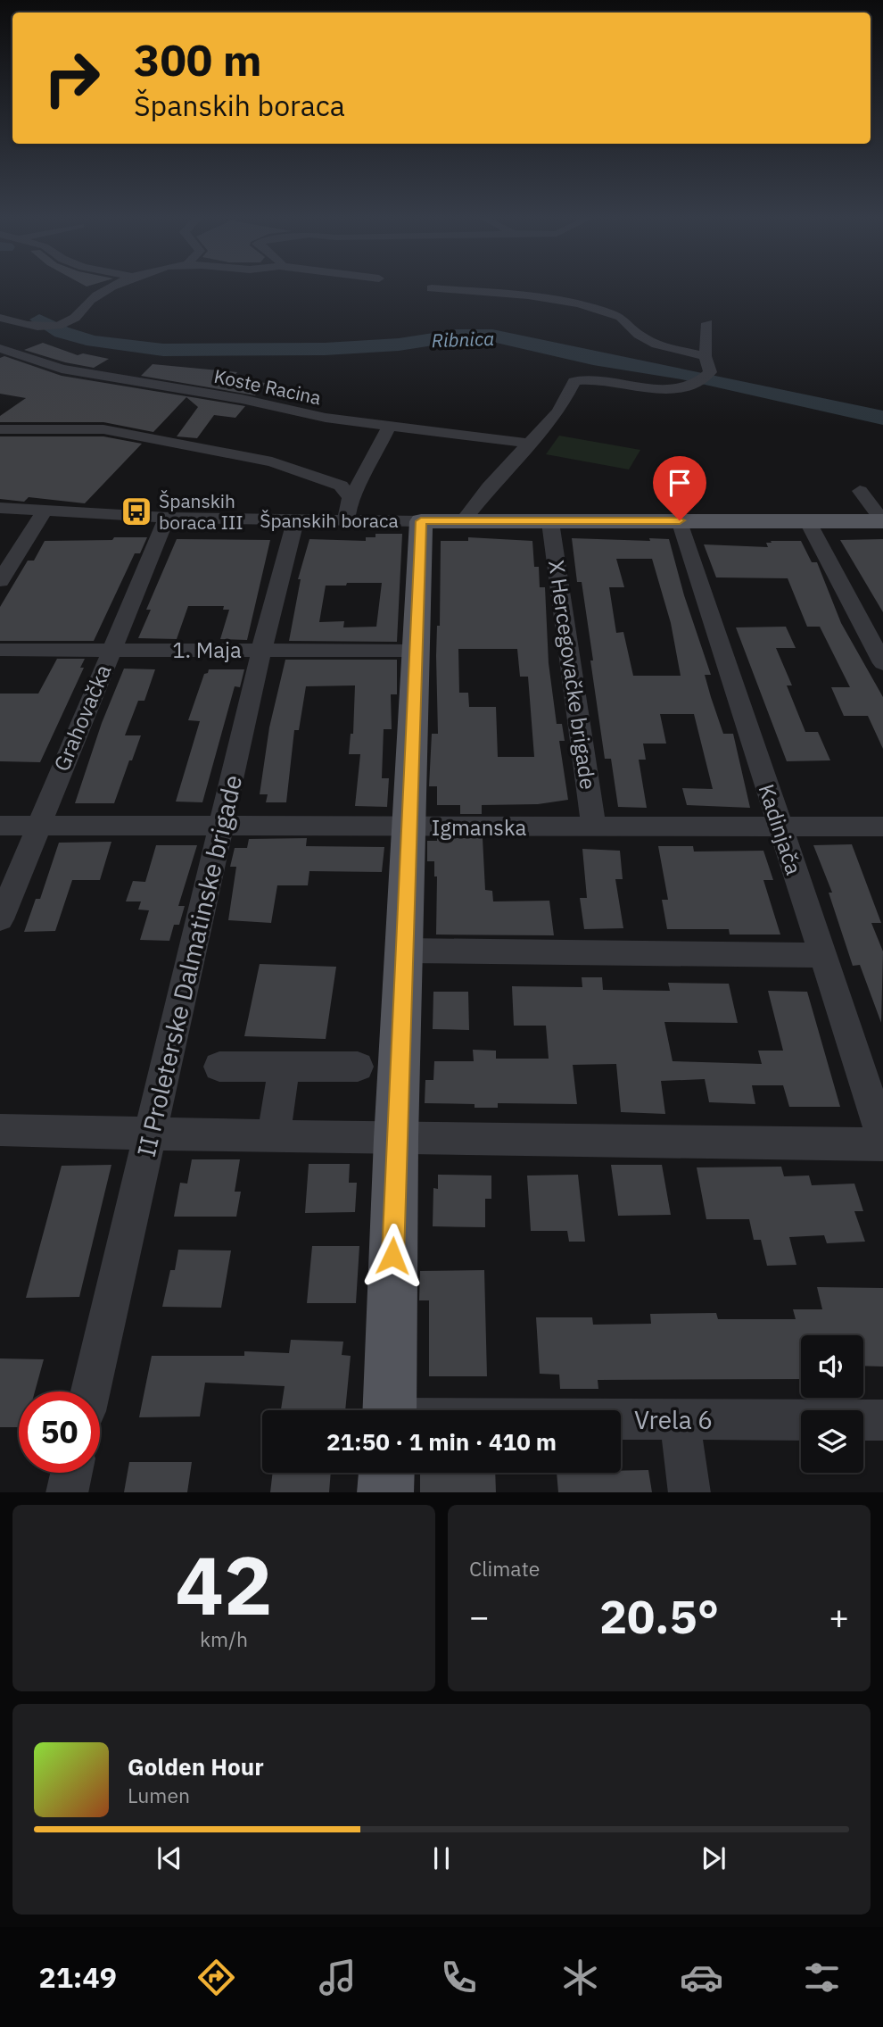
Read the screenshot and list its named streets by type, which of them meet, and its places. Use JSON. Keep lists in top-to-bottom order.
{
  "streets": {
    "main road": ["Španskih boraca"],
    "street": [
      "Koste Racina",
      "1. Maja",
      "X Hercegovačke brigade",
      "Grahovačka",
      "Igmanska",
      "Kadinjača",
      "II Proleterske Dalmatinske brigade",
      "Vrela 6"
    ]
  },
  "crossings": [
    ["Španskih boraca", "X Hercegovačke brigade"],
    ["Španskih boraca", "Grahovačka"],
    ["Španskih boraca", "Kadinjača"],
    ["Španskih boraca", "II Proleterske Dalmatinske brigade"],
    ["1. Maja", "Grahovačka"],
    ["1. Maja", "II Proleterske Dalmatinske brigade"],
    ["X Hercegovačke brigade", "Igmanska"],
    ["Grahovačka", "Igmanska"],
    ["Igmanska", "Kadinjača"],
    ["Igmanska", "II Proleterske Dalmatinske brigade"]
  ],
  "water": ["Ribnica"],
  "places": {
    "bus stop": ["Španskih boraca III"]
  },
  "page": {
    "turn": ["300 m", "Španskih boraca"],
    "limit": "50",
    "trip": "21:50 · 1 min · 410 m",
    "tile": [
      ["42", "km/h"],
      "Climate"
    ],
    "heat": ["−", "20.5°", "+"],
    "song": ["Golden Hour", "Lumen"],
    "tabs": "21:49"
  }
}
